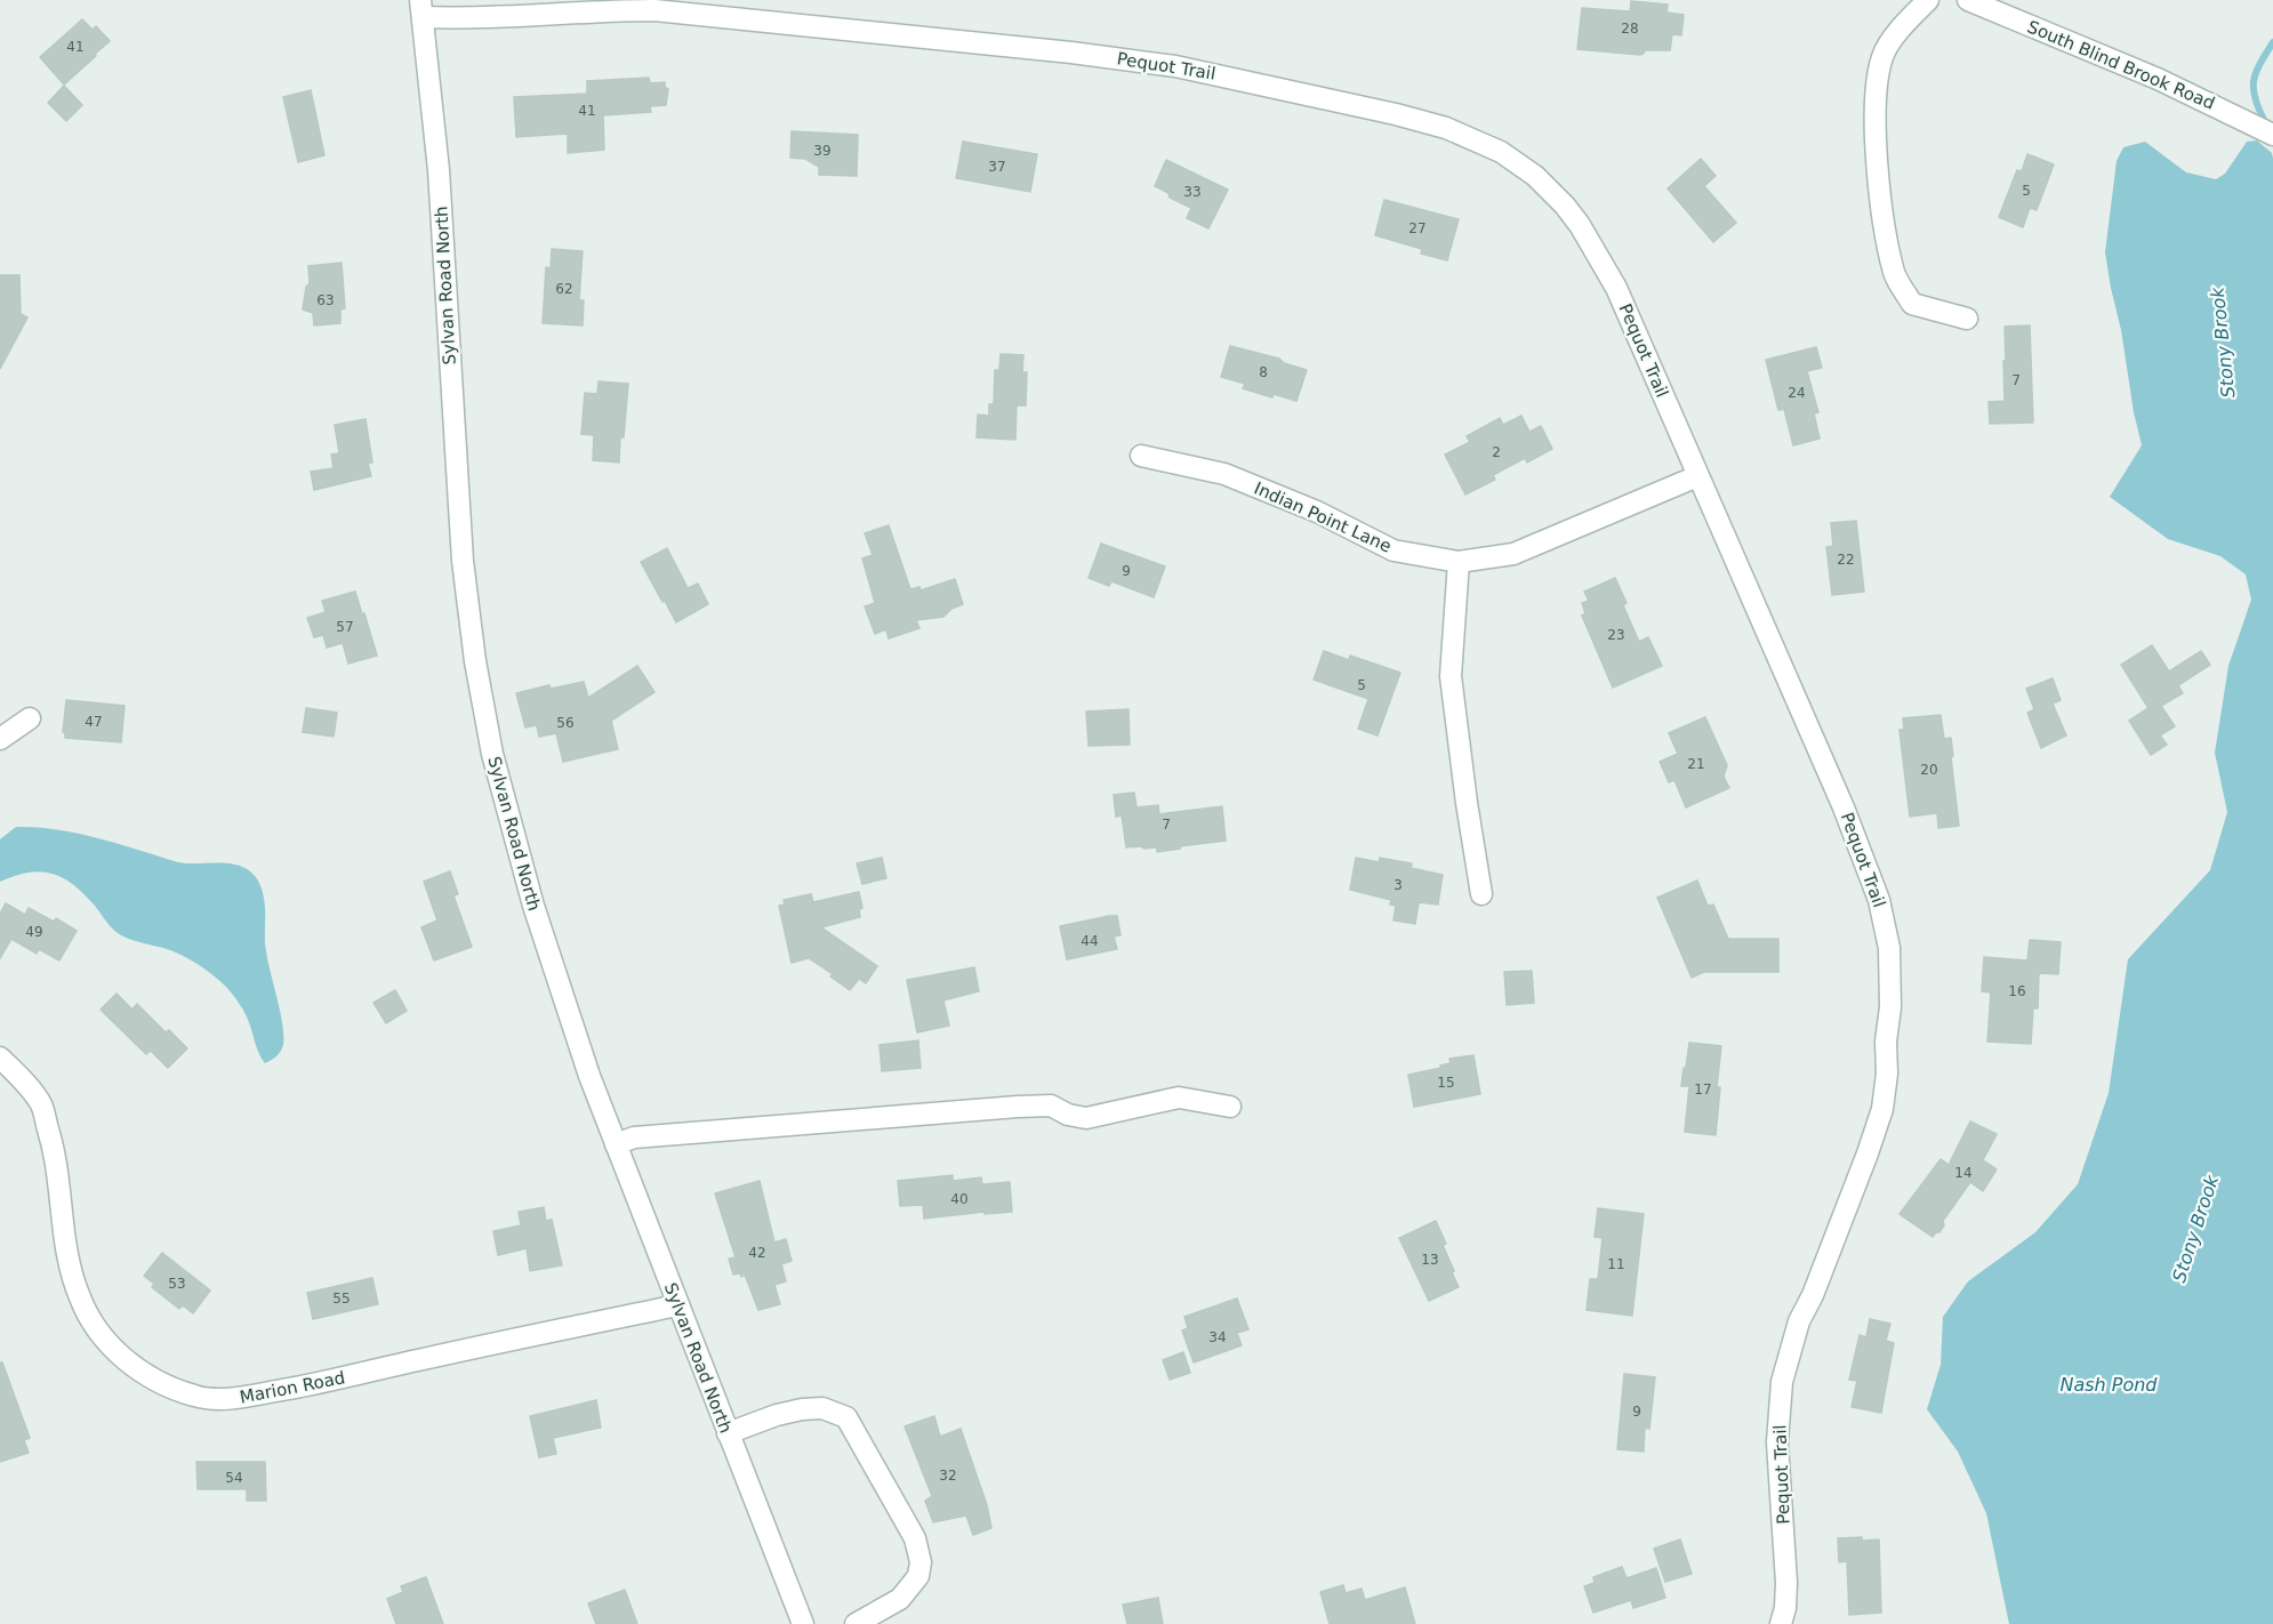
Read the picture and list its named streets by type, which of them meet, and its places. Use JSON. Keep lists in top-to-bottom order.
{
  "streets": {
    "street": [
      "South Blind Brook Road",
      "Pequot Trail",
      "Sylvan Road North",
      "Indian Point Lane",
      "Marion Road"
    ]
  },
  "crossings": [
    ["Pequot Trail", "Sylvan Road North"],
    ["Pequot Trail", "Indian Point Lane"],
    ["Sylvan Road North", "Marion Road"]
  ],
  "water": ["Stony Brook", "Nash Pond"],
  "house_numbers": [
    "28",
    "41",
    "41",
    "39",
    "37",
    "5",
    "33",
    "27",
    "62",
    "63",
    "8",
    "7",
    "24",
    "2",
    "22",
    "9",
    "57",
    "23",
    "5",
    "47",
    "56",
    "21",
    "20",
    "7",
    "3",
    "49",
    "44",
    "16",
    "15",
    "17",
    "14",
    "40",
    "42",
    "13",
    "11",
    "53",
    "55",
    "34",
    "9",
    "32",
    "54"
  ]
}
